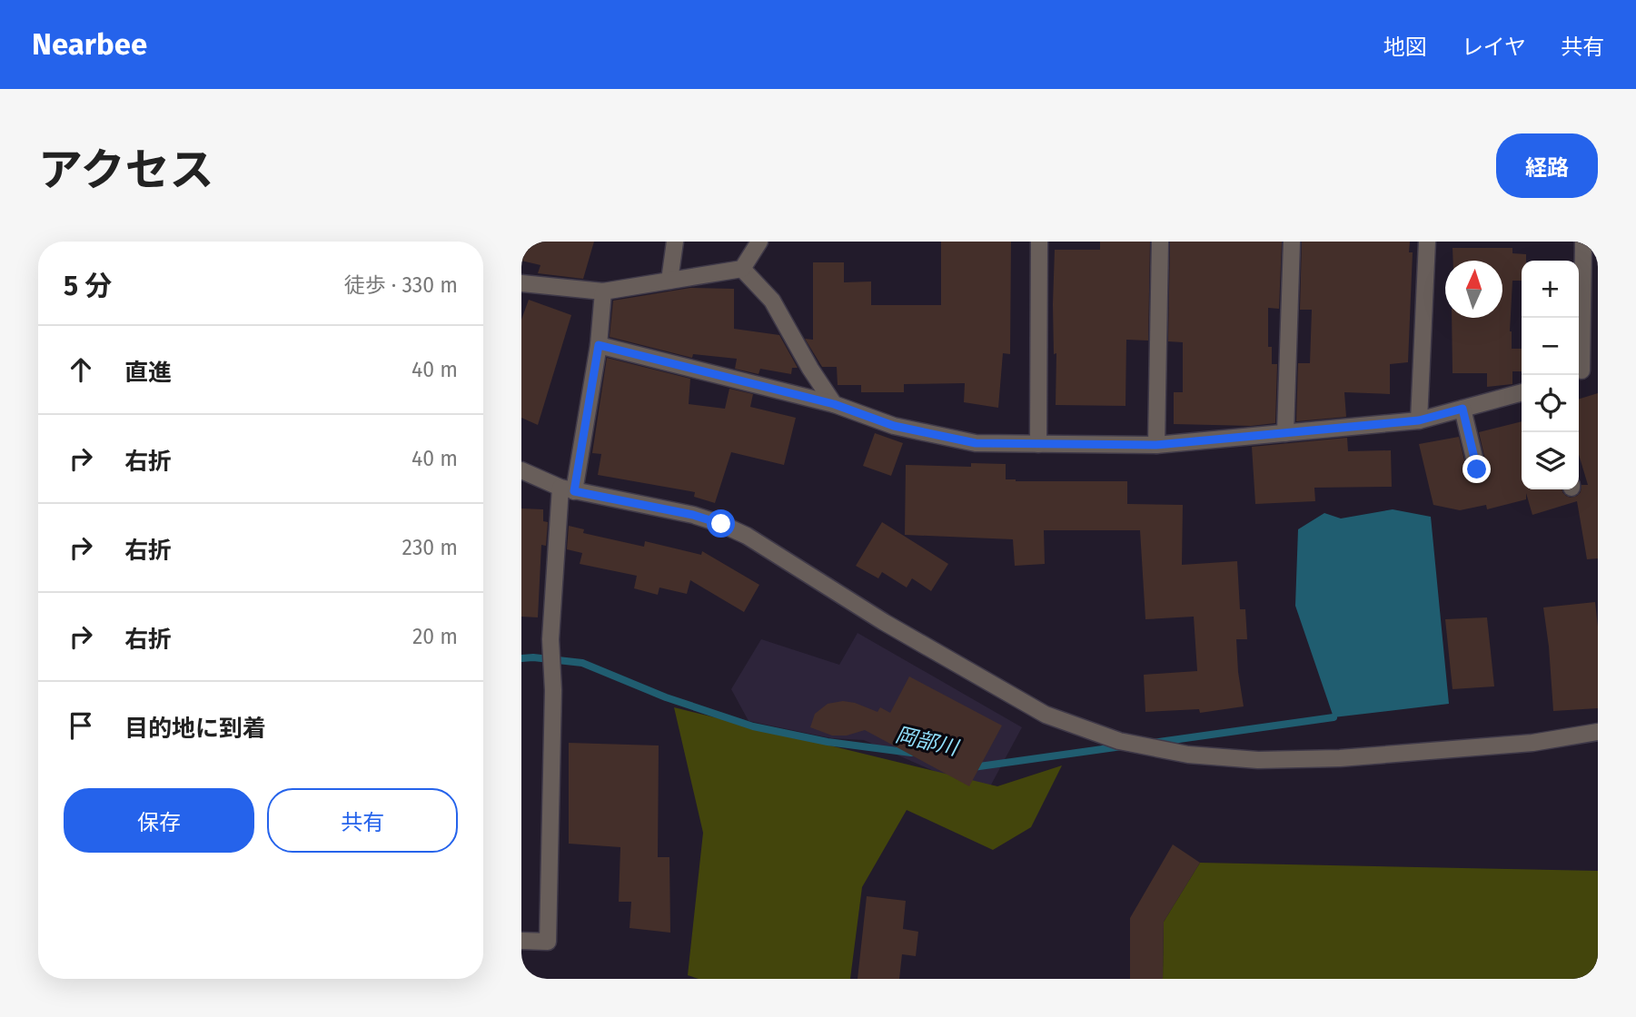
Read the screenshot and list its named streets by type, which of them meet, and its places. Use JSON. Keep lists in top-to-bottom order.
{
  "water": ["岡部川"],
  "north": "top",
  "page": {
    "header": "Nearbee",
    "nav": ["地図", "レイヤ", "共有"],
    "title": "アクセス",
    "buttons": [
      "経路",
      ["保存", "共有"]
    ],
    "heading": ["5 分", "徒歩 · 330 m"],
    "map_buttons": ["+", "−"],
    "list": [
      ["直進", "40 m"],
      ["右折", "40 m"],
      ["右折", "230 m"],
      ["右折", "20 m"],
      "目的地に到着"
    ]
  }
}
